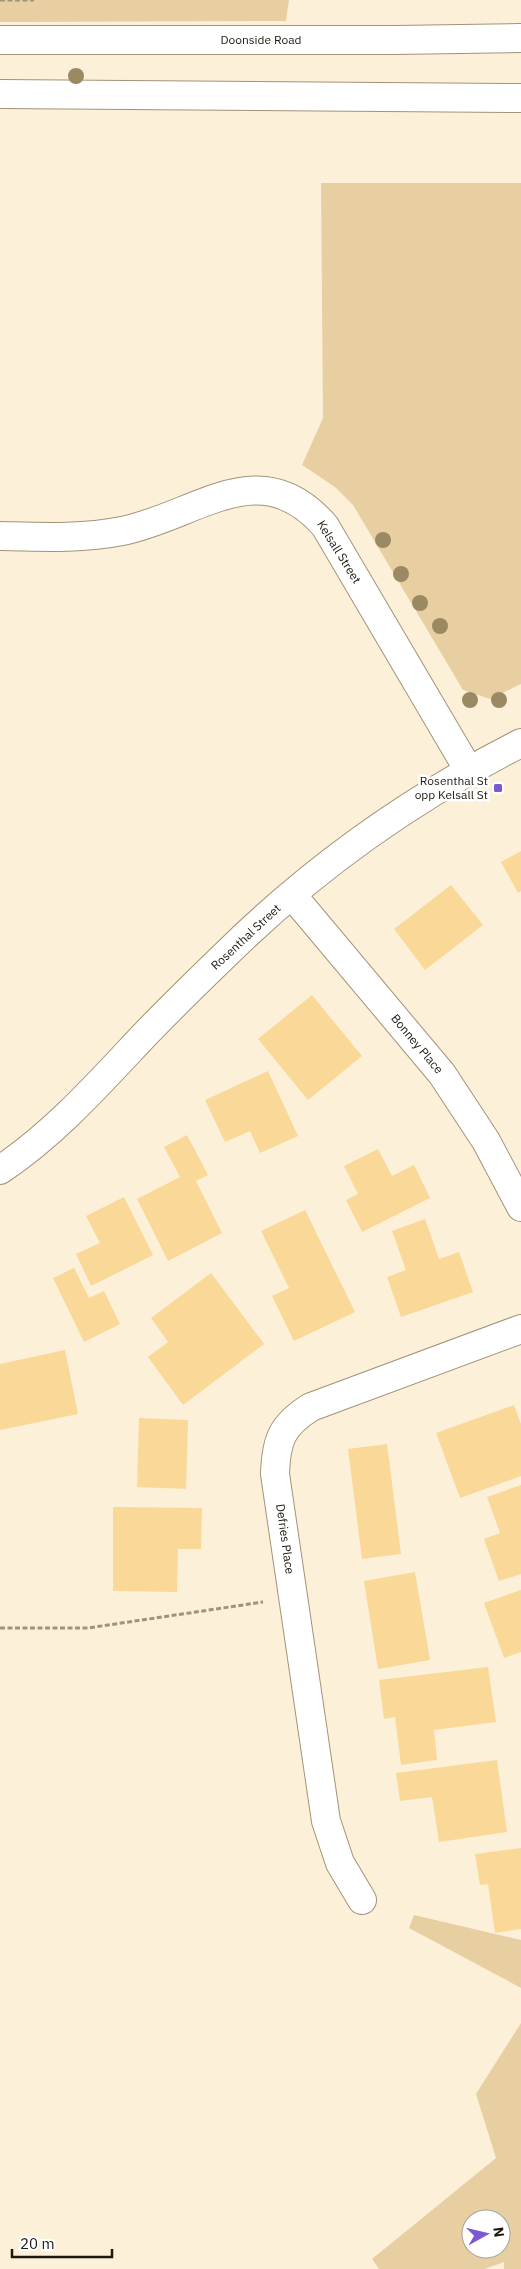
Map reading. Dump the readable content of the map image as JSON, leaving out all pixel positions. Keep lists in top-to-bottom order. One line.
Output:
{"streets":{"street":["Doonside Road","Kelsall Street","Rosenthal Street","Bonney Place","Defries Place"]},"crossings":[["Kelsall Street","Rosenthal Street"],["Rosenthal Street","Bonney Place"]],"places":{"transit":["Rosenthal St opp Kelsall St"]},"scale_bar":"20 m","north":"right"}
